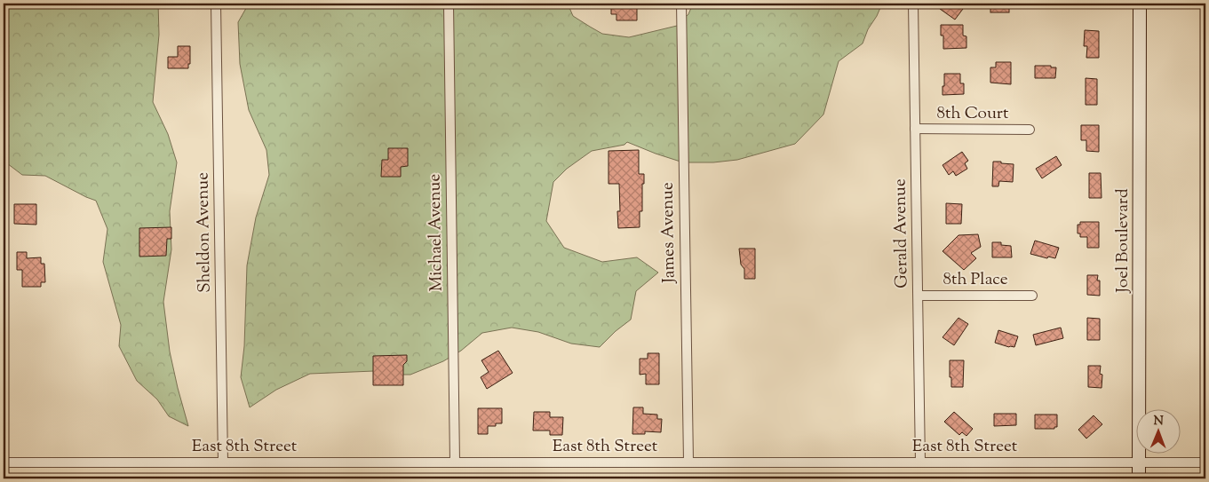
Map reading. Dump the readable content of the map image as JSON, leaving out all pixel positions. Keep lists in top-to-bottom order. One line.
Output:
{"streets":{"main road":["Joel Boulevard"],"street":["8th Court","Sheldon Avenue","Michael Avenue","James Avenue","Gerald Avenue","8th Place","East 8th Street"]},"crossings":[["8th Court","Gerald Avenue"],["Sheldon Avenue","East 8th Street"],["Michael Avenue","East 8th Street"],["James Avenue","East 8th Street"],["Gerald Avenue","8th Place"],["Gerald Avenue","East 8th Street"],["Joel Boulevard","East 8th Street"]],"north":"top"}
